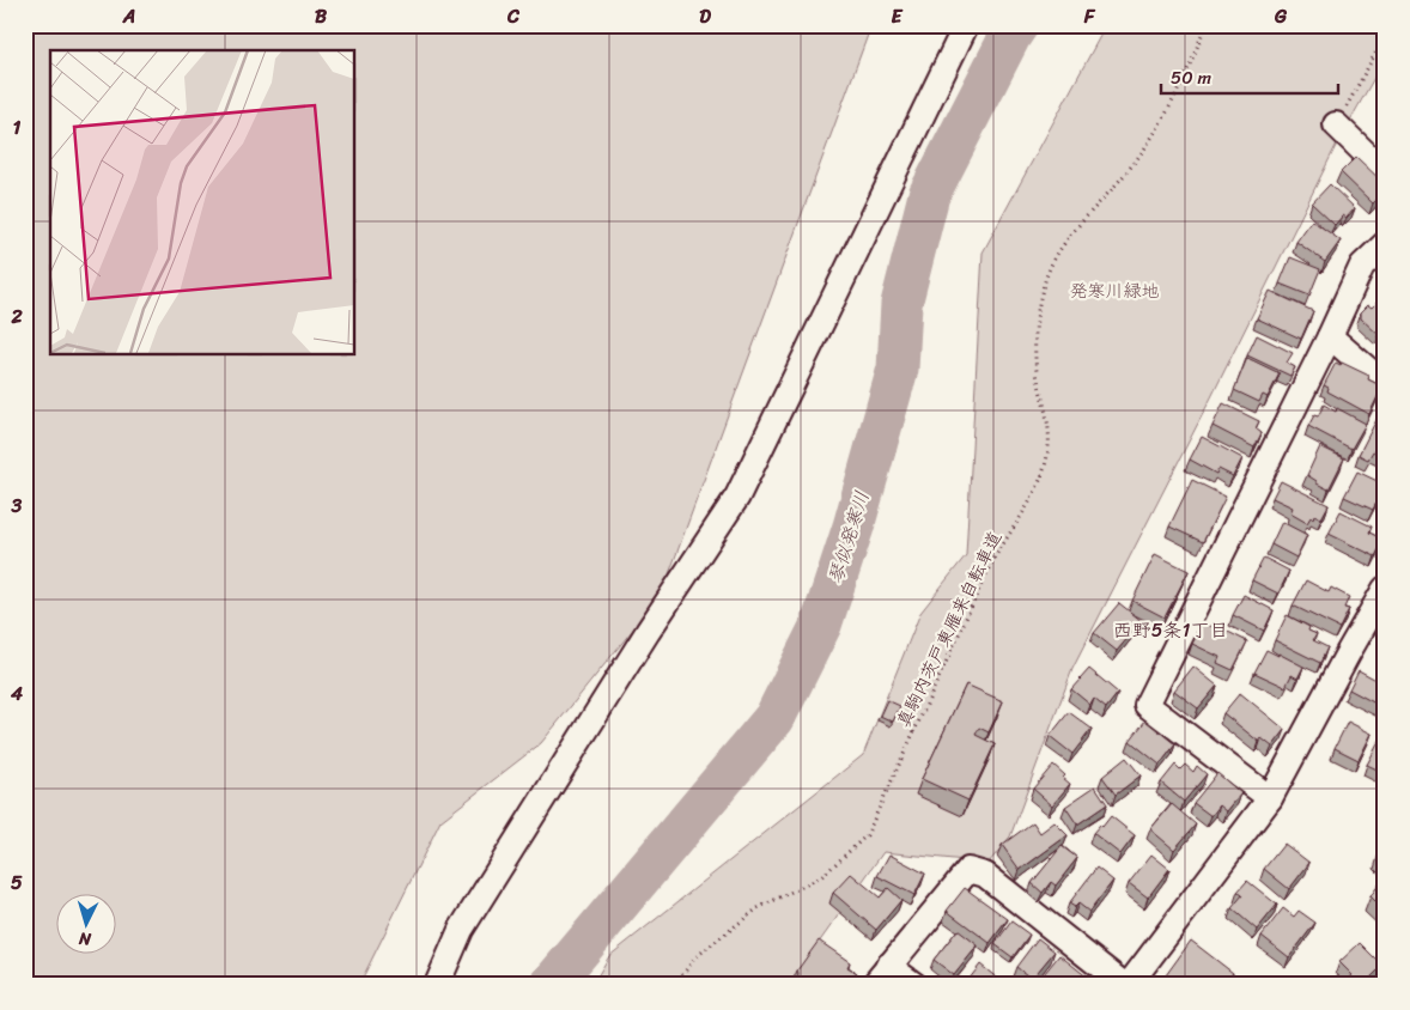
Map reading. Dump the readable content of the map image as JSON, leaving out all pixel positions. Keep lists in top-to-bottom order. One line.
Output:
{"streets":{"path":["真駒内茨戸東雁来自転車道"]},"districts":["西野5条1丁目"],"water":["琴似発寒川"],"parks":["発寒川緑地"],"scale_bar":"50 m","north":"bottom","grid":{"columns":["A","B","C","D","E","F","G"],"rows":["1","2","3","4","5"]}}
